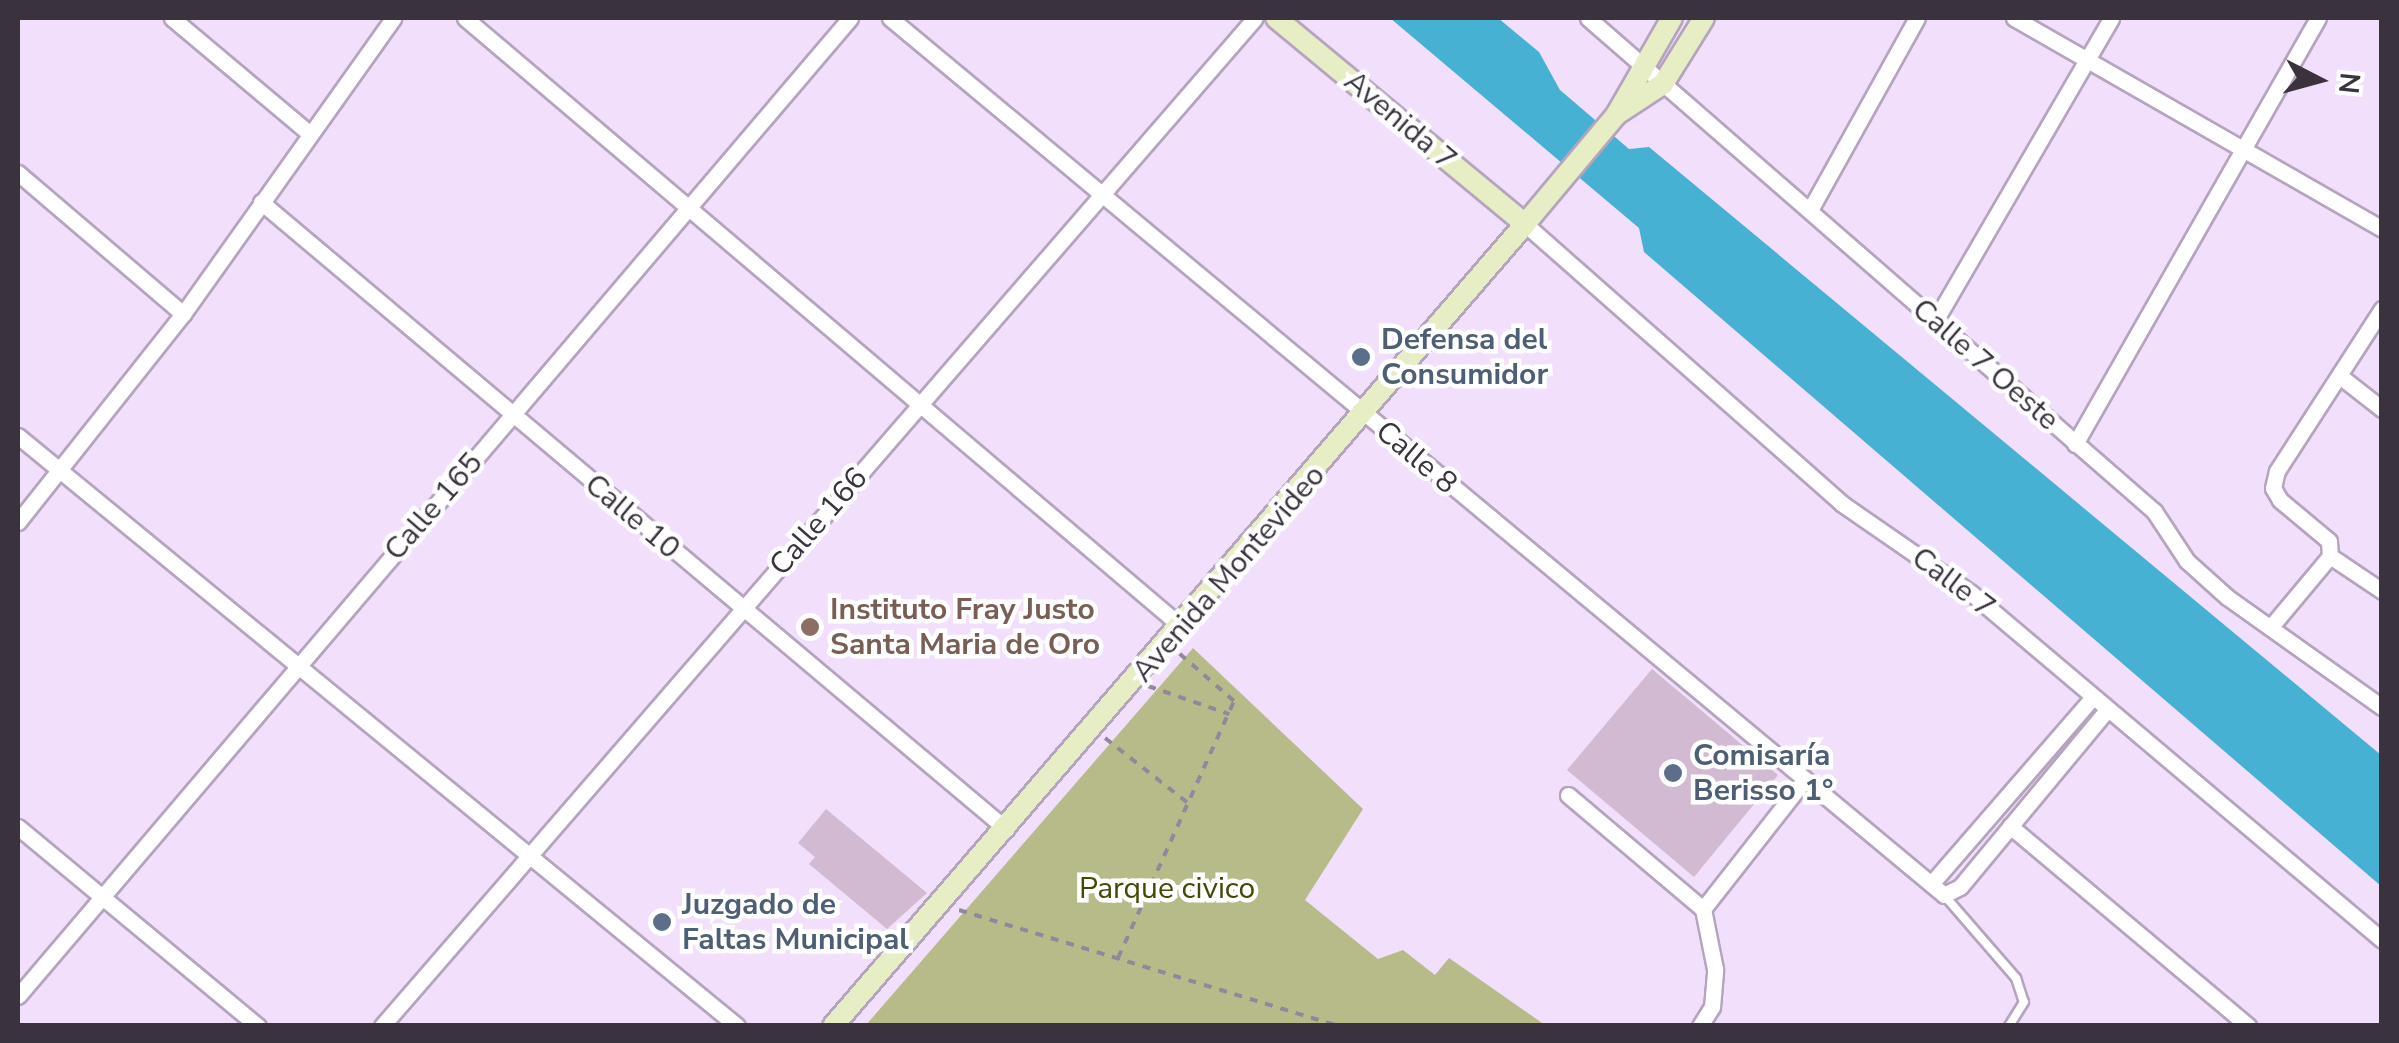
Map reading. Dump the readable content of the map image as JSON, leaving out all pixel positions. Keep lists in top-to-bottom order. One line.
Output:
{"streets":{"main road":["Avenida 7","Avenida Montevideo"],"street":["Calle 7 Oeste","Calle 8","Calle 165","Calle 10","Calle 166","Calle 7"]},"crossings":[["Avenida 7","Avenida Montevideo"],["Avenida 7","Calle 7"],["Calle 7 Oeste","Avenida Montevideo"],["Calle 8","Calle 166"],["Calle 8","Avenida Montevideo"],["Calle 165","Calle 10"],["Calle 10","Calle 166"],["Calle 10","Avenida Montevideo"],["Avenida Montevideo","Calle 7"]],"parks":["Parque civico"],"places":["Defensa del Consumidor","Instituto Fray Justo Santa Maria de Oro","Comisaría Berisso 1°","Juzgado de Faltas Municipal"],"north":"right"}
